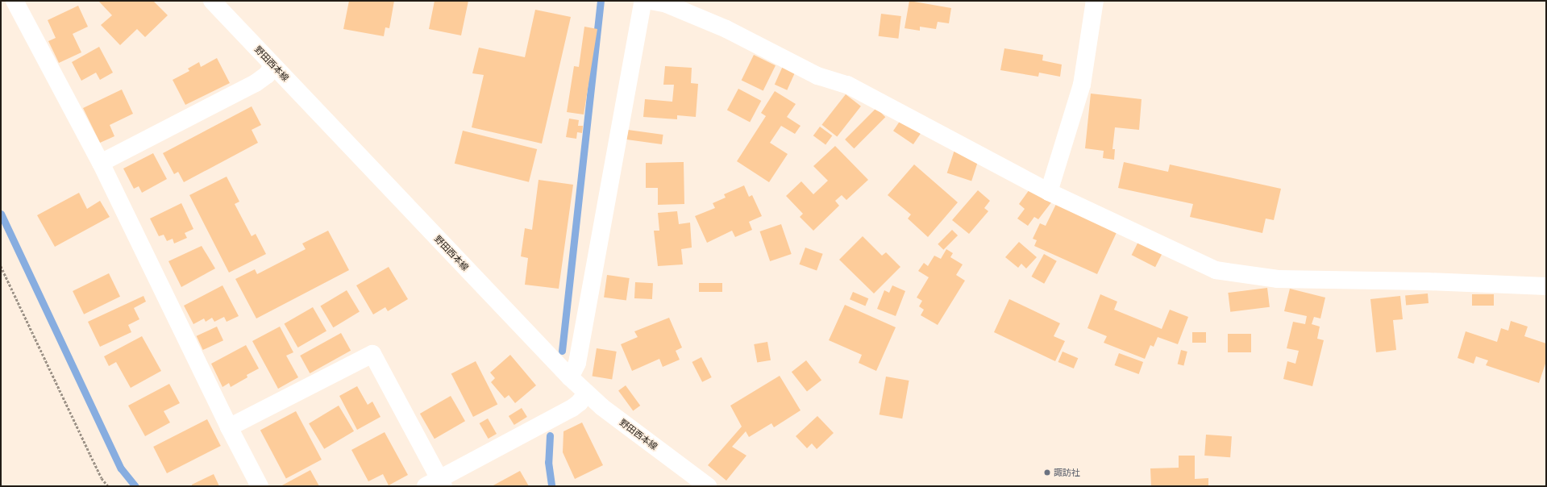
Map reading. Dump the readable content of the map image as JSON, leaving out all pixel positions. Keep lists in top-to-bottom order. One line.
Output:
{"streets":{"street":["野田西本線"]},"places":["諏訪社"]}
